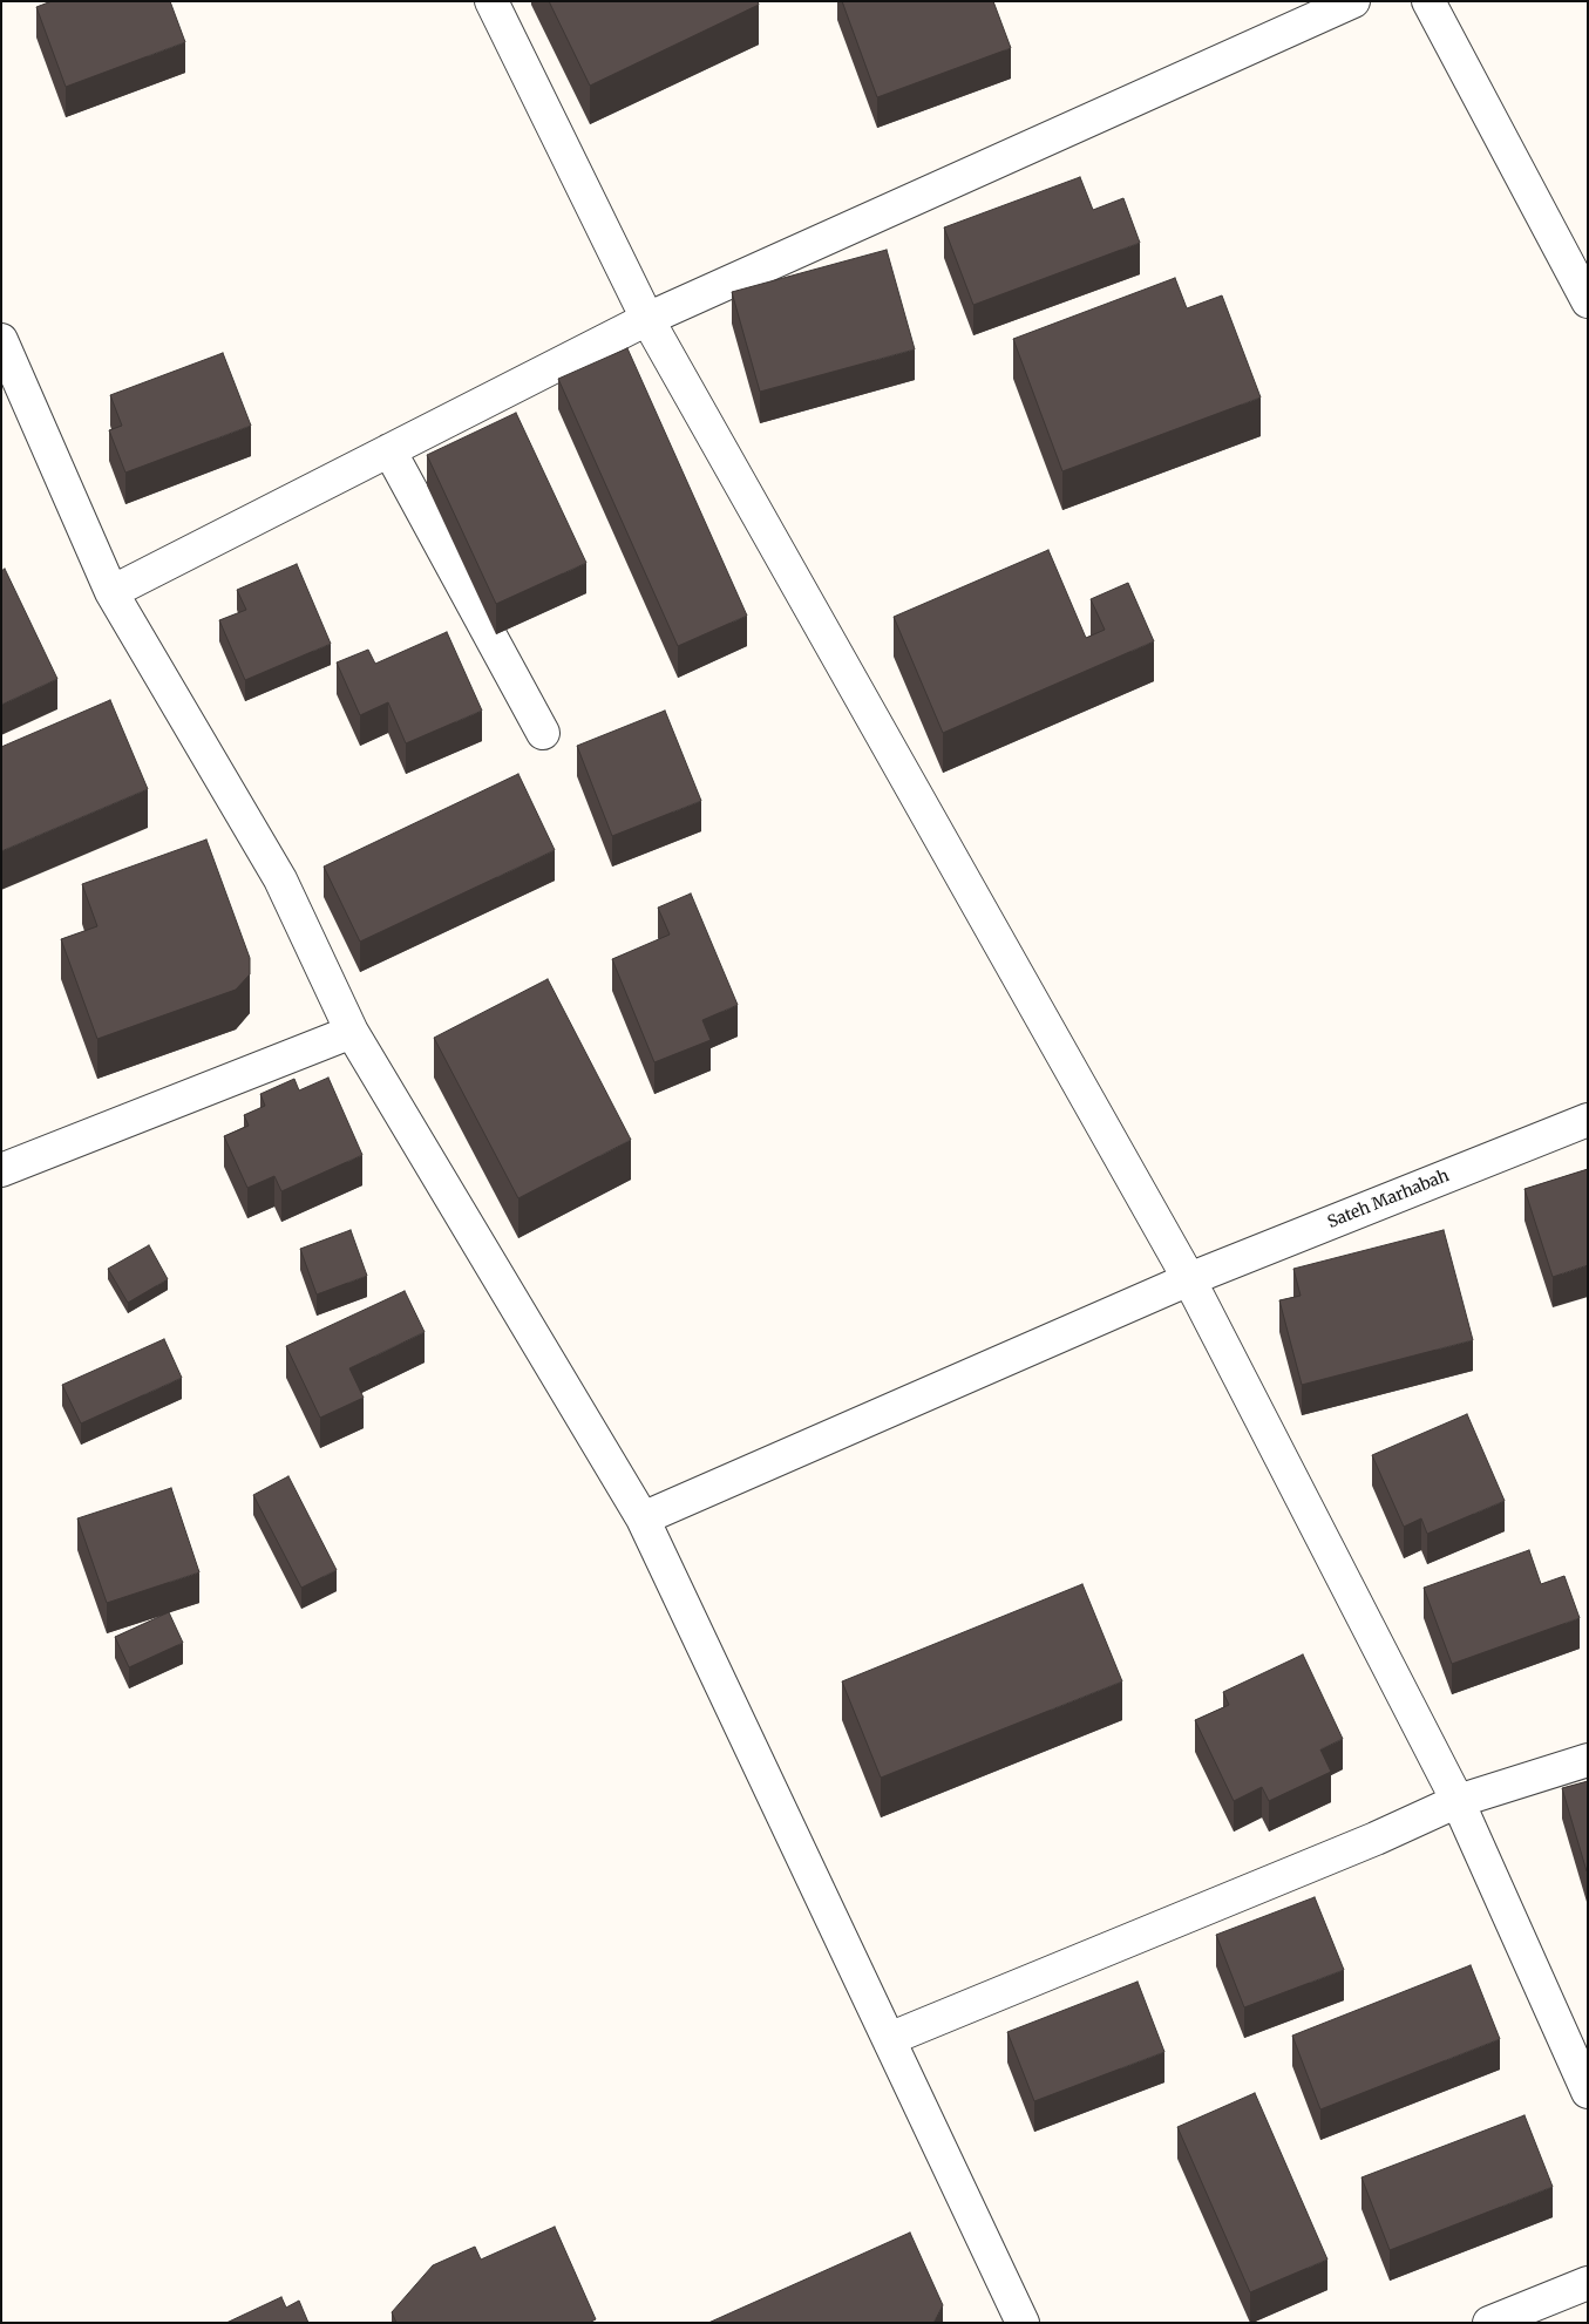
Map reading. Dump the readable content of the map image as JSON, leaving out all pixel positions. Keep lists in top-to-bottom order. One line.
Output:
{"streets":{"street":["Sateh Marhabah"]}}
